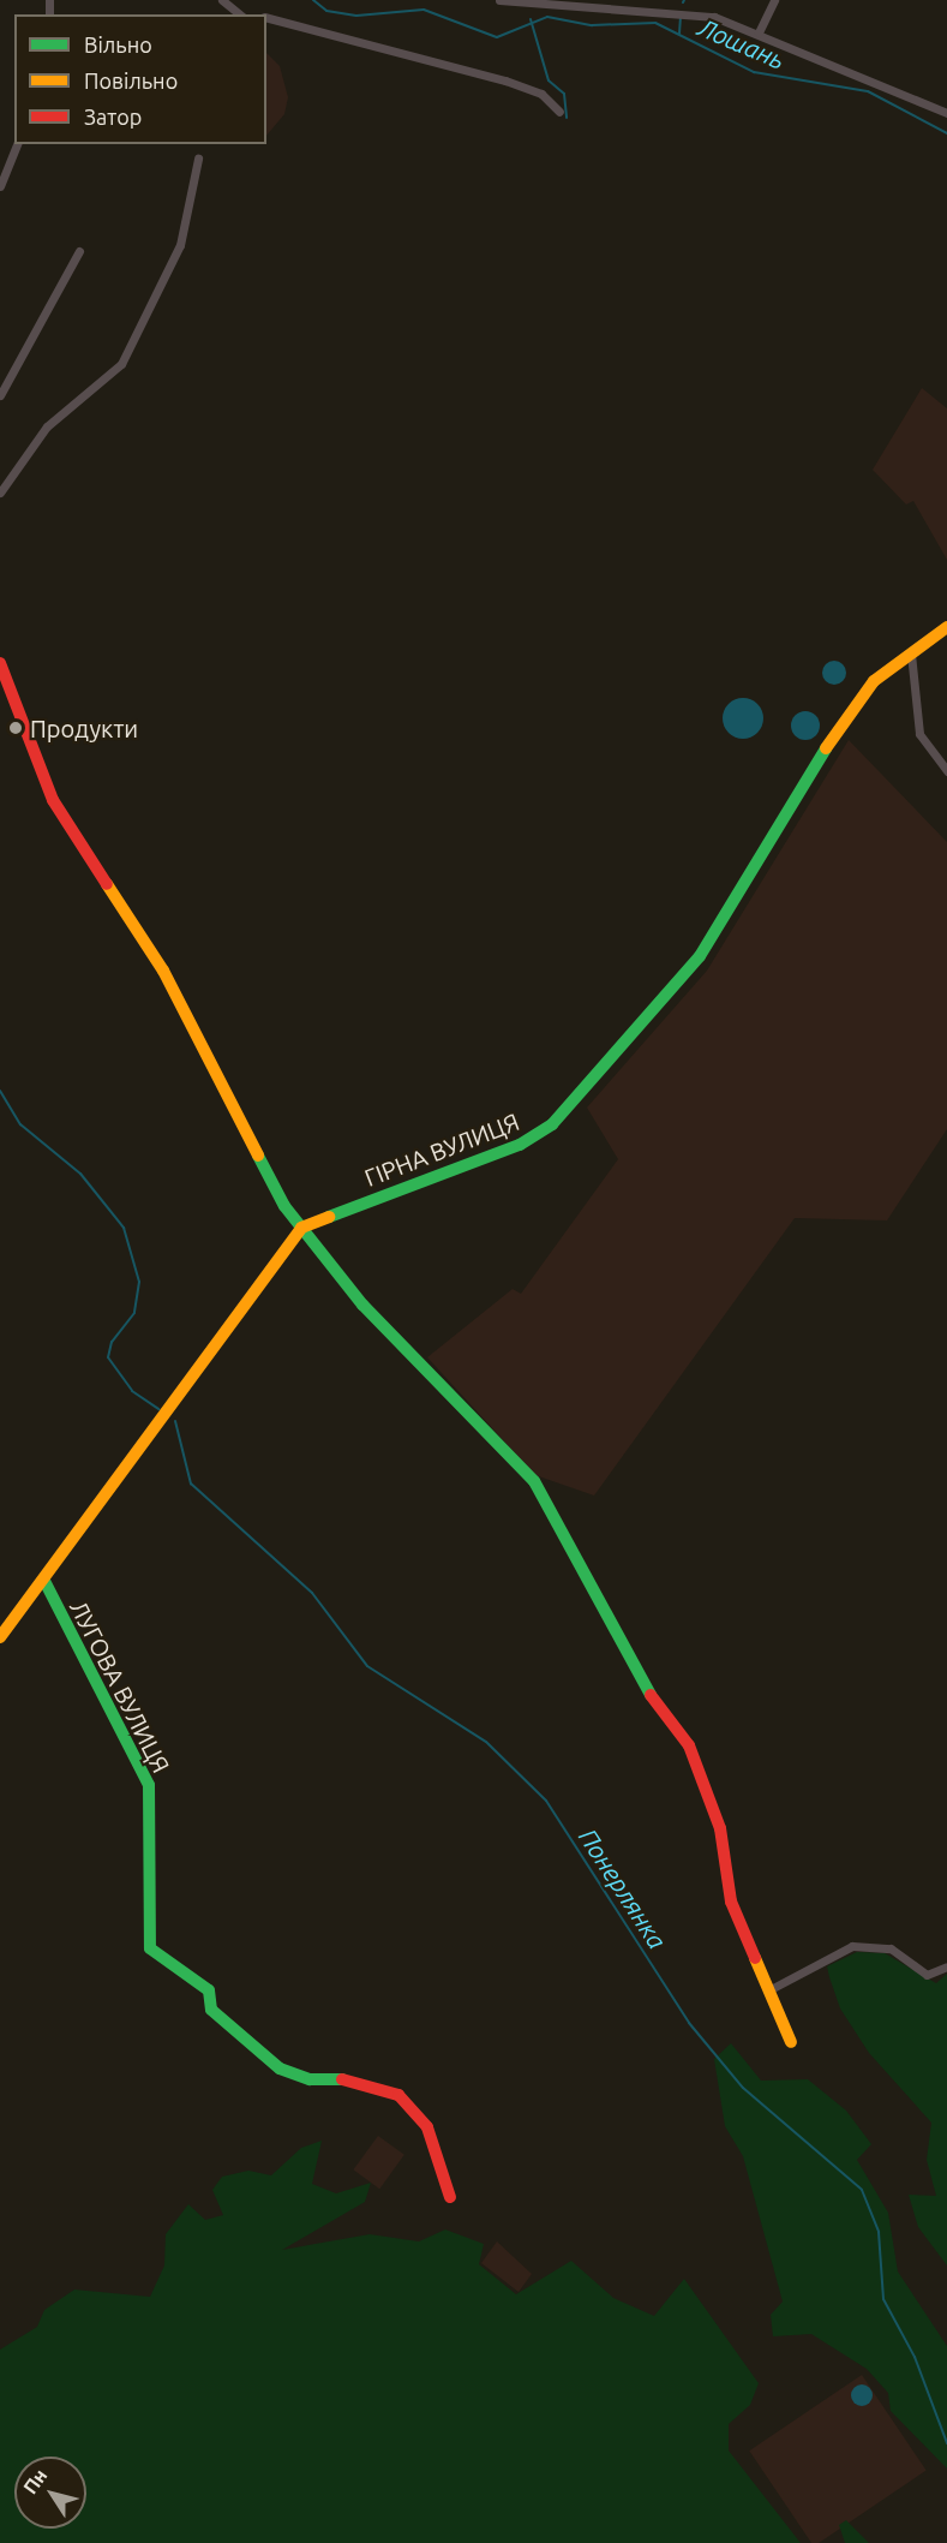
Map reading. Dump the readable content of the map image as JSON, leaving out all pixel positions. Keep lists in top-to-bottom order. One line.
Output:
{"streets":{"street":["ГІРНА ВУЛИЦЯ","ЛУГОВА ВУЛИЦЯ"]},"water":["Лошань","Понерлянка"],"places":["Продукти"],"legend":["Вільно","Повільно","Затор"],"north":"top left"}
